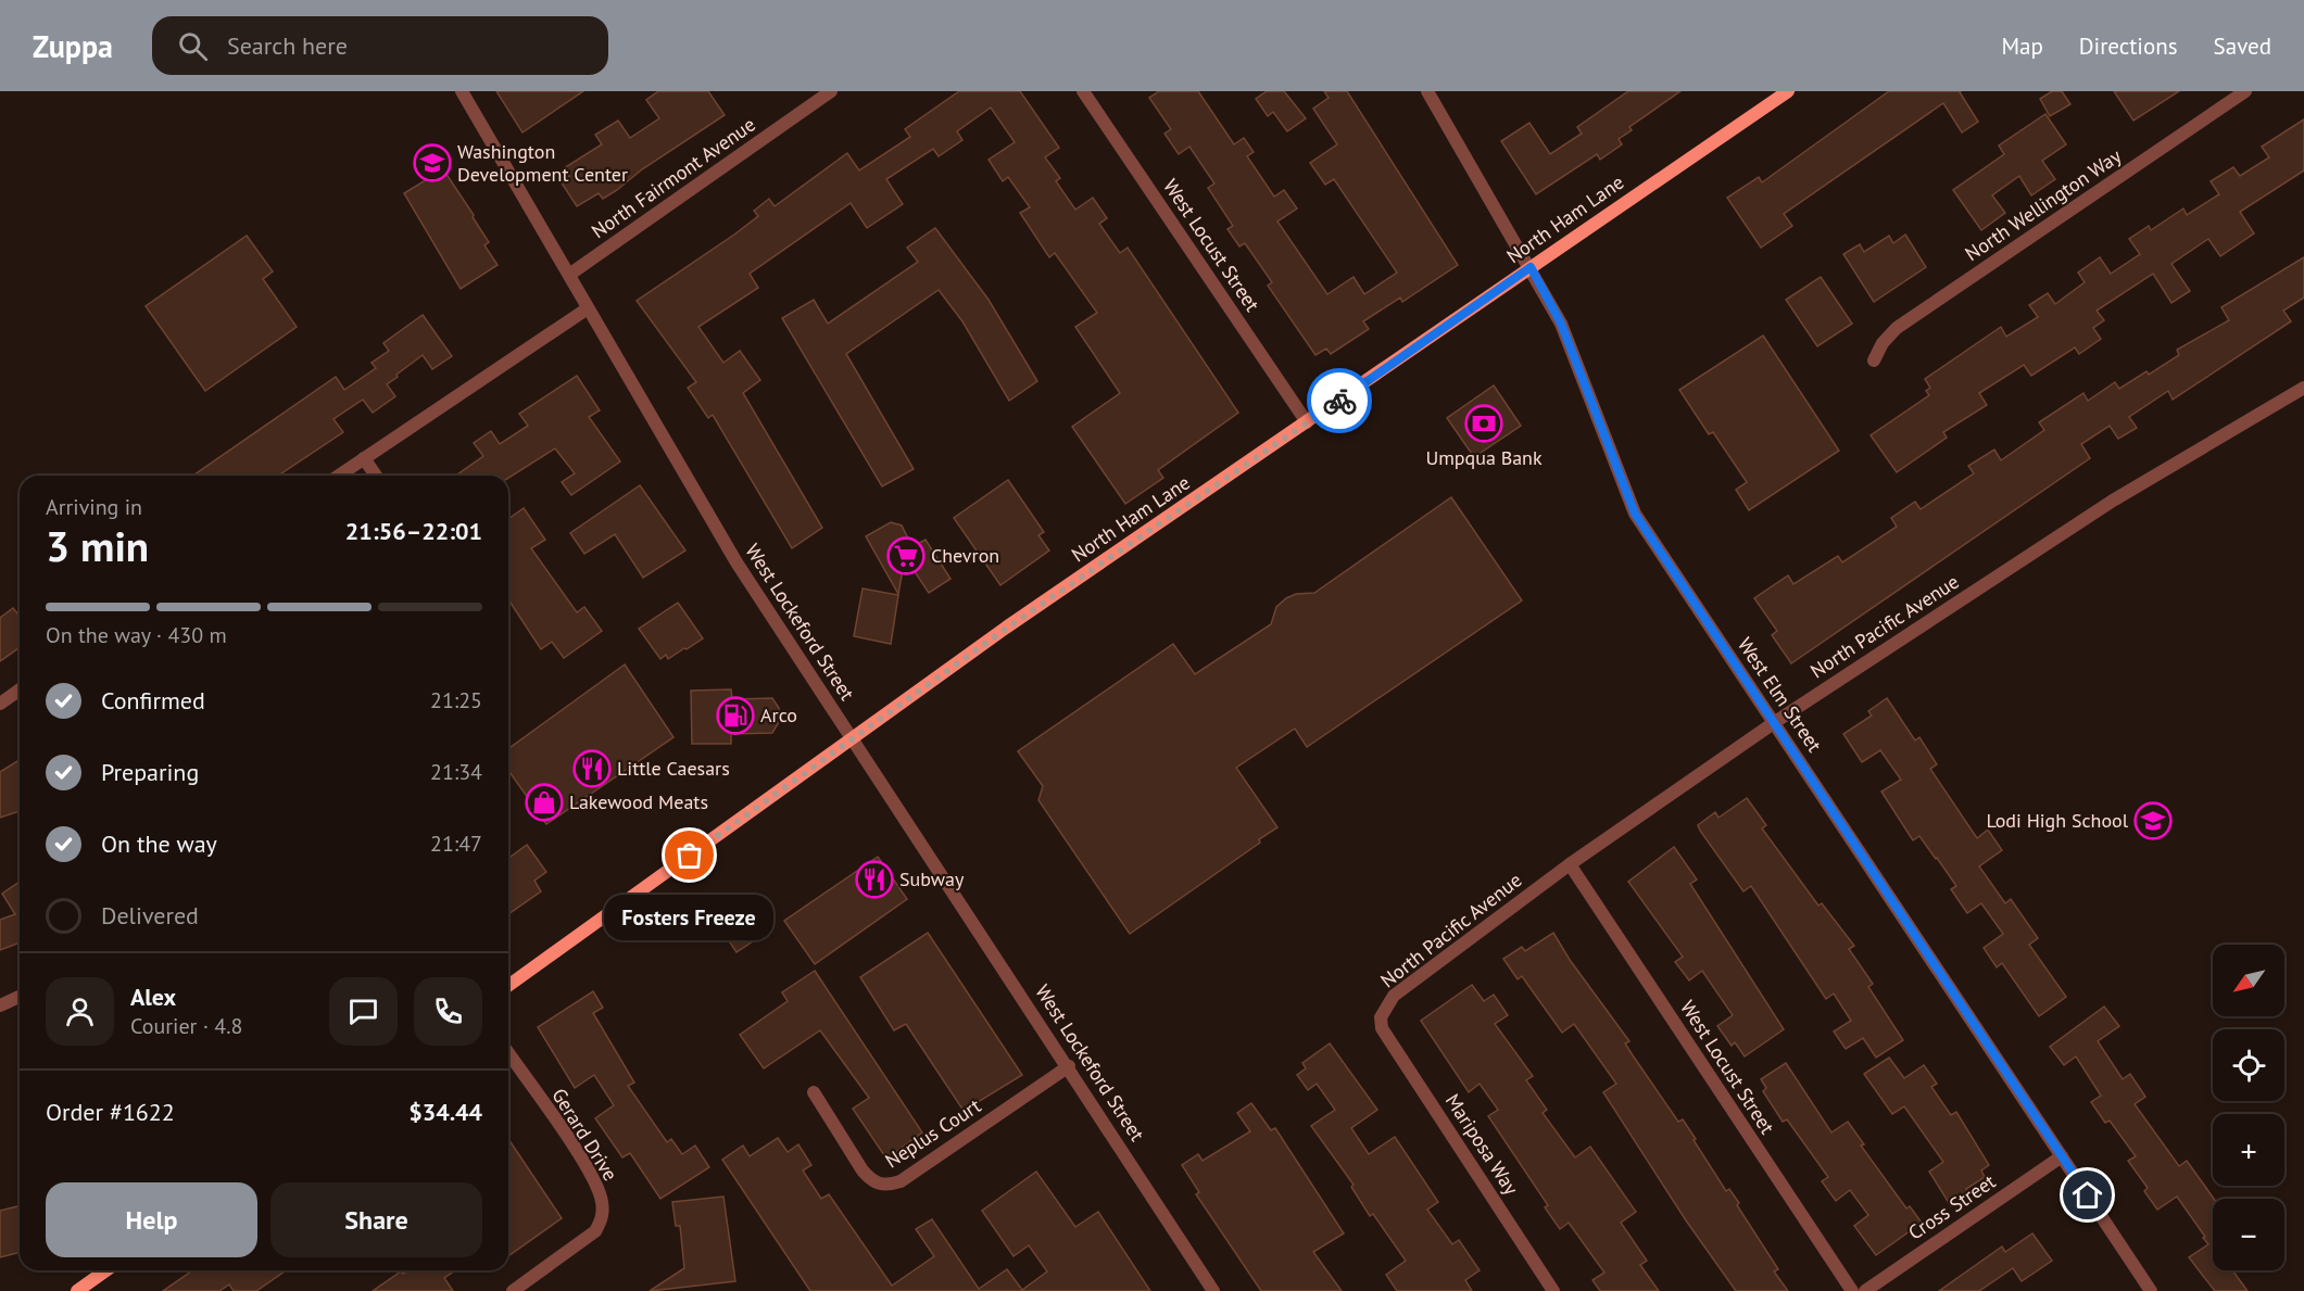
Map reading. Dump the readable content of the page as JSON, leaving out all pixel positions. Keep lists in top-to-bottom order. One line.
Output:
{"streets":{"main road":["North Ham Lane"],"street":["North Fairmont Avenue","North Wellington Way","West Locust Street","West Lockeford Street","North Pacific Avenue","West Elm Street","Neplus Court","Gerard Drive","Mariposa Way","Cross Street"]},"crossings":[["North Fairmont Avenue","West Lockeford Street"],["North Ham Lane","West Locust Street"],["North Ham Lane","West Lockeford Street"],["North Ham Lane","West Elm Street"],["West Locust Street","North Pacific Avenue"],["West Lockeford Street","Neplus Court"],["North Pacific Avenue","West Elm Street"],["North Pacific Avenue","Mariposa Way"],["West Elm Street","Cross Street"]],"places":{"school or university":["Washington Development Center","Lodi High School"],"bank":["Umpqua Bank"],"supermarket":["Chevron"],"fuel station":["Arco"],"restaurant":["Little Caesars","Subway"],"shop":["Lakewood Meats"],"other":["Fosters Freeze"]},"north":"bottom left","page":{"header":"Zuppa","search":"Search here","nav":["Map","Directions","Saved"],"heading":["3 min","Arriving in","21:56–22:01"],"panel":["Alex","Courier · 4.8","Order #1622","$34.44"],"bar":"On the way · 430 m","list":[["Confirmed","21:25"],["Preparing","21:34"],["On the way","21:47"],"Delivered"],"bubble":"Fosters Freeze","map_buttons":["+","−"],"buttons":["Help","Share"]}}
